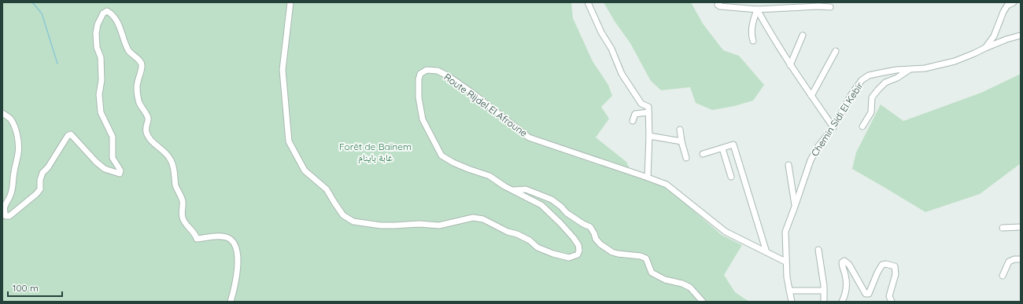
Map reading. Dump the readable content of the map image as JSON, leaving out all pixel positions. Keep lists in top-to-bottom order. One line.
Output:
{"streets":{"street":["Route Rijdel El Afroune","Chemin Sidi El Kebir"]},"parks":["Forêt de Baïnem غابة باينام"],"scale_bar":"100 m"}
